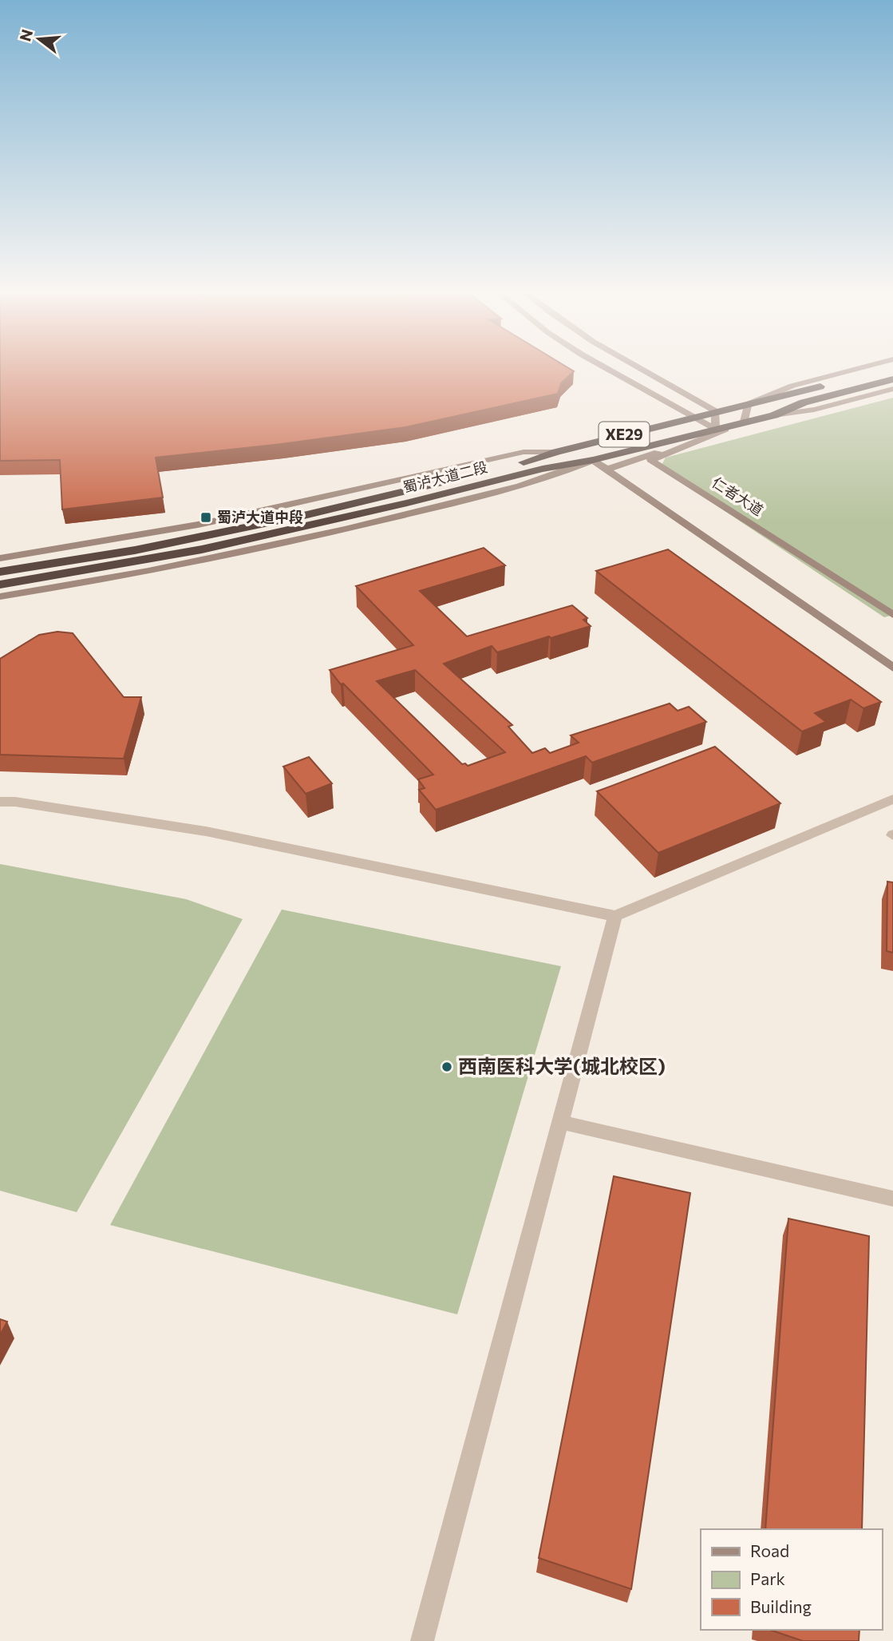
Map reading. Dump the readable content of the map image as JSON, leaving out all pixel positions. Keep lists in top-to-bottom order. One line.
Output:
{"streets":{"highway":["XE29","蜀泸大道二段"],"street":["仁者大道"]},"crossings":[["蜀泸大道二段","仁者大道"]],"places":{"transit":["蜀泸大道中段"],"other":["西南医科大学(城北校区)"]},"legend":["Road","Park","Building"],"north":"left"}
